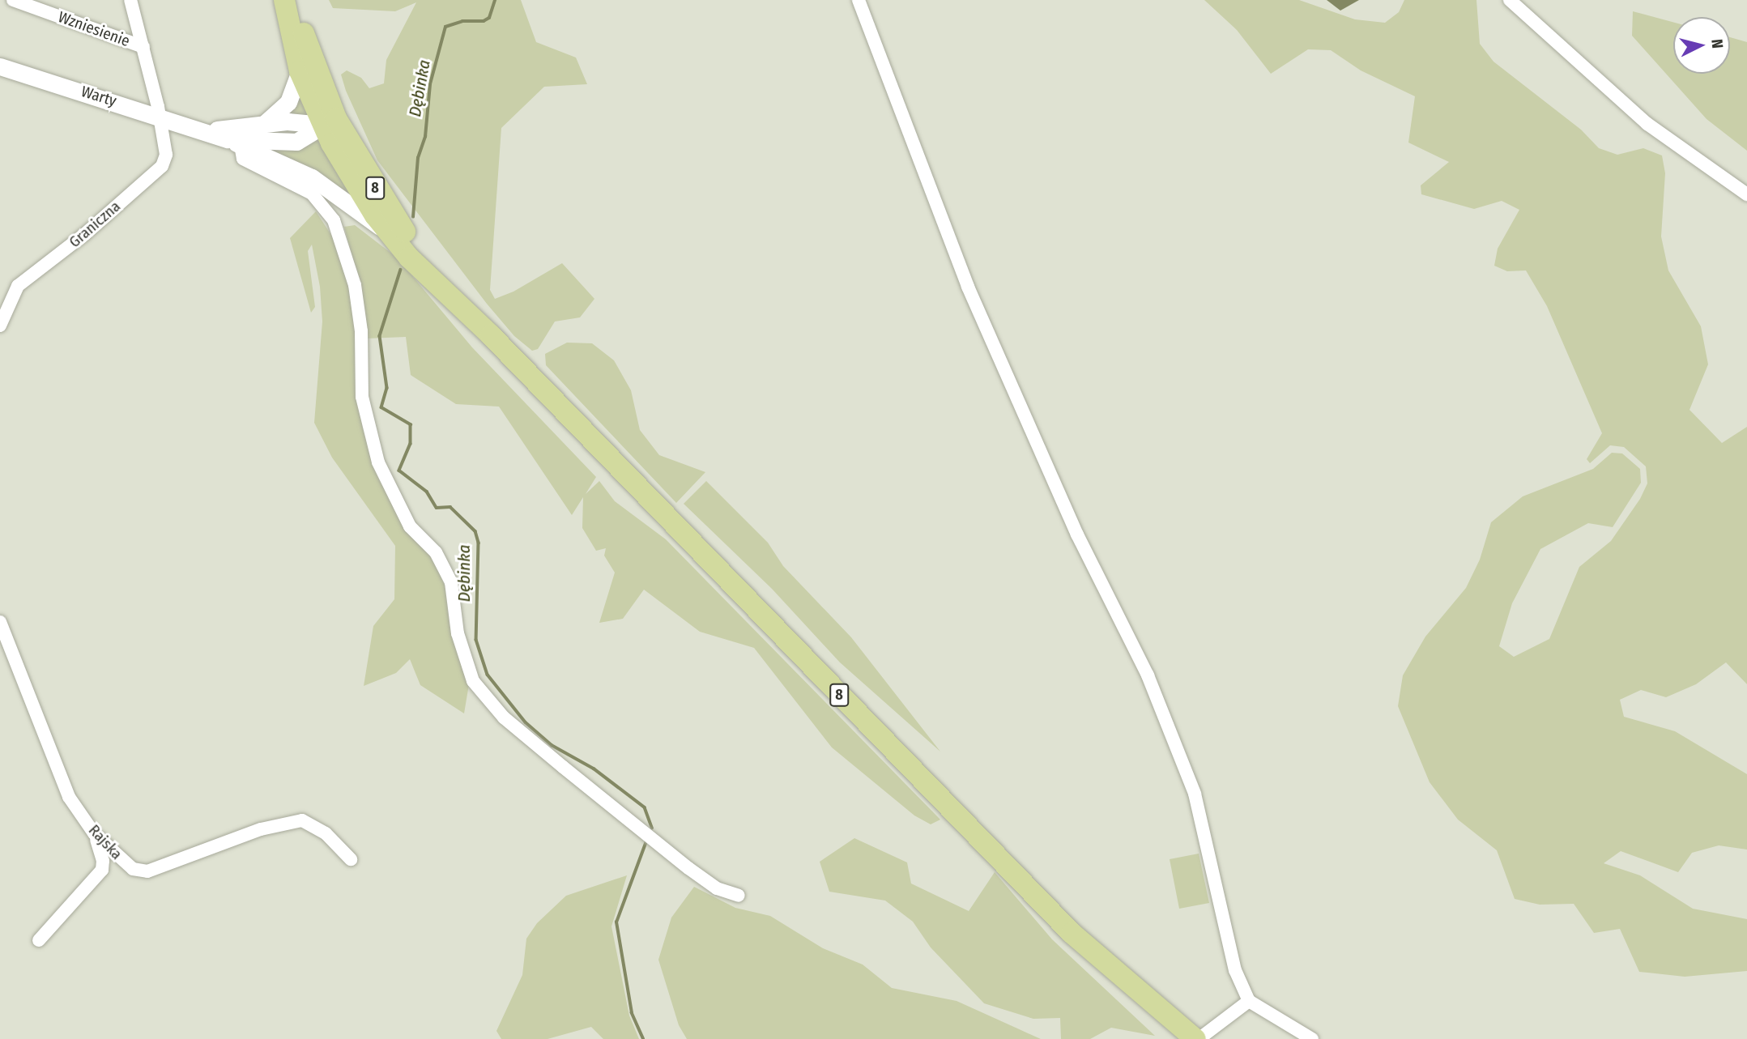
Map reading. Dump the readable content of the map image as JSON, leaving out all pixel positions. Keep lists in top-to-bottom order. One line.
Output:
{"streets":{"highway":["8"],"main road":["Warty"],"street":["Wzniesienie","Graniczna","Rajska"]},"crossings":[["Wzniesienie","Graniczna"],["Warty","8"],["Warty","Graniczna"]],"water":["Dębinka"],"north":"right"}
